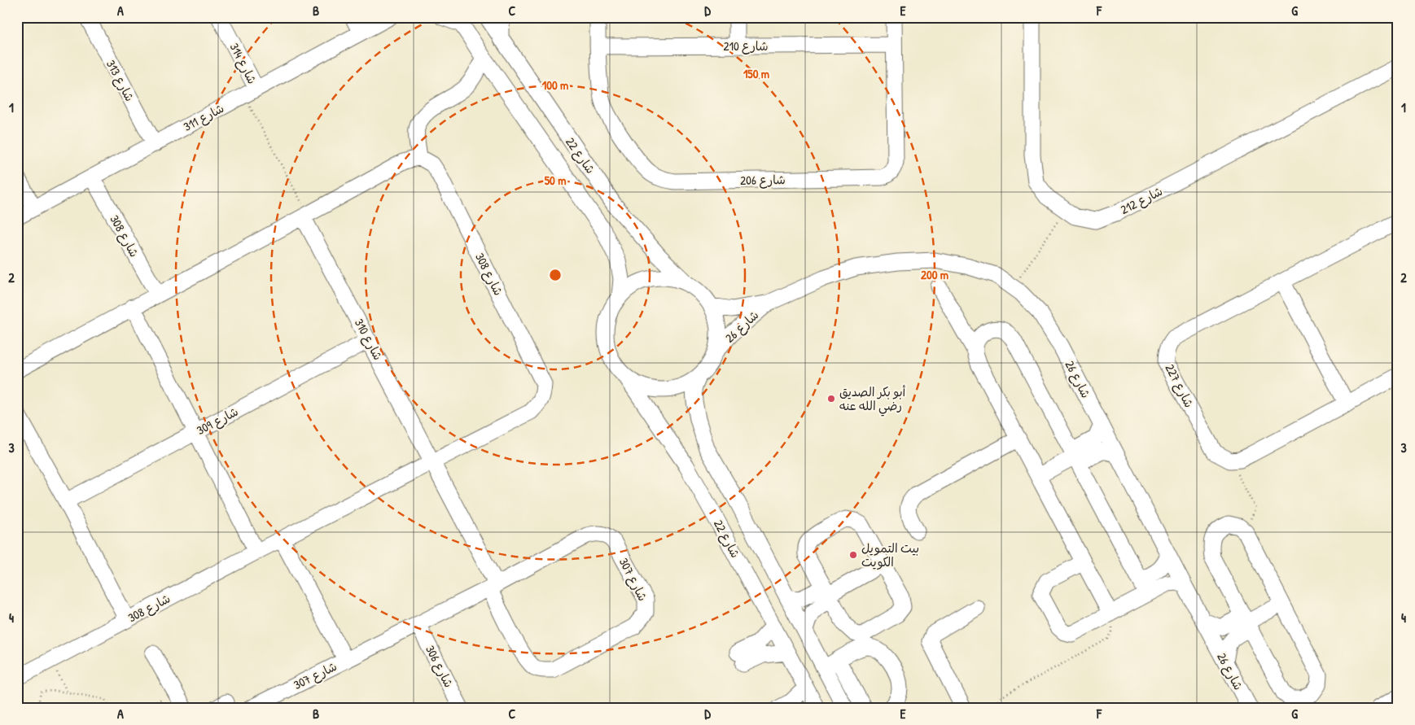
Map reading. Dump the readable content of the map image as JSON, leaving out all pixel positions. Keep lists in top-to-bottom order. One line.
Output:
{"streets":{"street":["شارع 210","شارع 314","شارع 313","شارع 311","شارع 22","شارع 206","شارع 212","شارع 308","شارع 26","شارع 310","شارع 227","شارع 309","شارع 307","شارع 306"]},"crossings":[["شارع 210","شارع 206"],["شارع 314","شارع 311"],["شارع 313","شارع 311"],["شارع 311","شارع 308"],["شارع 22","شارع 26"],["شارع 308","شارع 310"],["شارع 310","شارع 309"],["شارع 310","شارع 307"],["شارع 307","شارع 306"]],"places":["أبو بكر الصديق رضي الله عنه","بيت التمويل الكويت"],"grid":{"columns":["A","B","C","D","E","F","G"],"rows":["1","2","3","4"]},"rings":["150 m","100 m","50 m","200 m"]}
